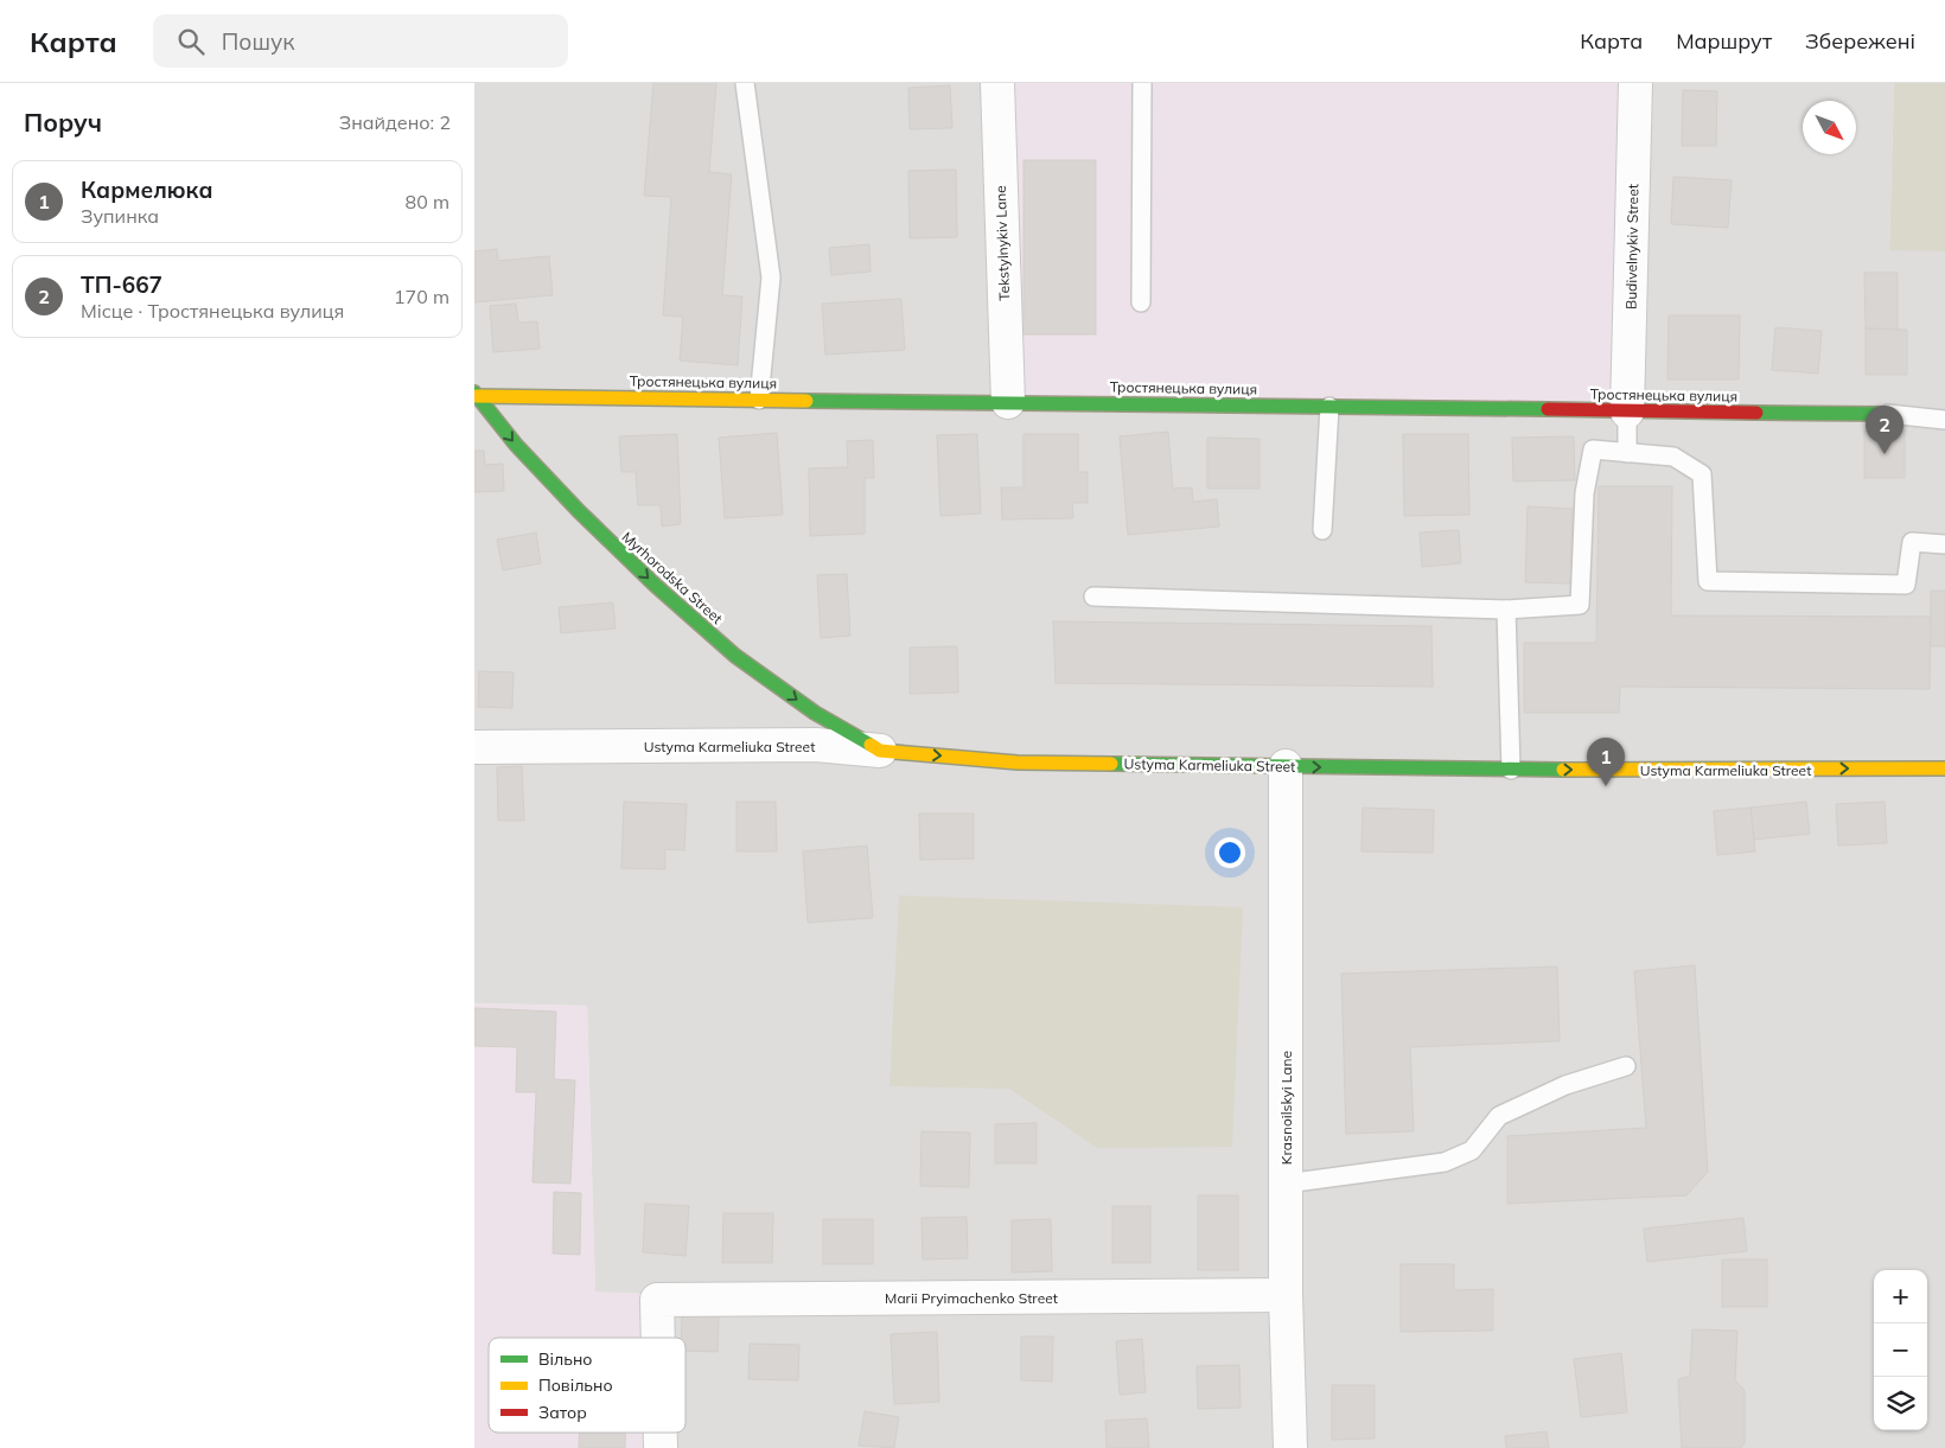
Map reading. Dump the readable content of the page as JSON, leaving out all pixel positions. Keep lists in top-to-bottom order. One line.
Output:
{"streets":{"main road":["Тростянецька вулиця","Myrhorodska Street","Ustyma Karmeliuka Street"],"street":["Tekstylnykiv Lane","Budivelnykiv Street","Krasnoilskyi Lane","Marii Pryimachenko Street"]},"crossings":[["Tekstylnykiv Lane","Тростянецька вулиця"],["Budivelnykiv Street","Тростянецька вулиця"],["Тростянецька вулиця","Myrhorodska Street"],["Myrhorodska Street","Ustyma Karmeliuka Street"],["Ustyma Karmeliuka Street","Krasnoilskyi Lane"],["Krasnoilskyi Lane","Marii Pryimachenko Street"]],"one_way":["Myrhorodska Street","Ustyma Karmeliuka Street"],"legend":["Вільно","Повільно","Затор"],"north":"bottom right","page":{"header":"Карта","search":"Пошук","nav":["Карта","Маршрут","Збережені"],"heading":["Поруч","Знайдено: 2"],"list":[{"mark":"1","name":"Кармелюка","note":"Зупинка","value":"80 m"},{"mark":"2","name":"ТП-667","note":"Місце · Тростянецька вулиця","value":"170 m"}],"pins":["2","1"],"map_buttons":["+","−"]}}
